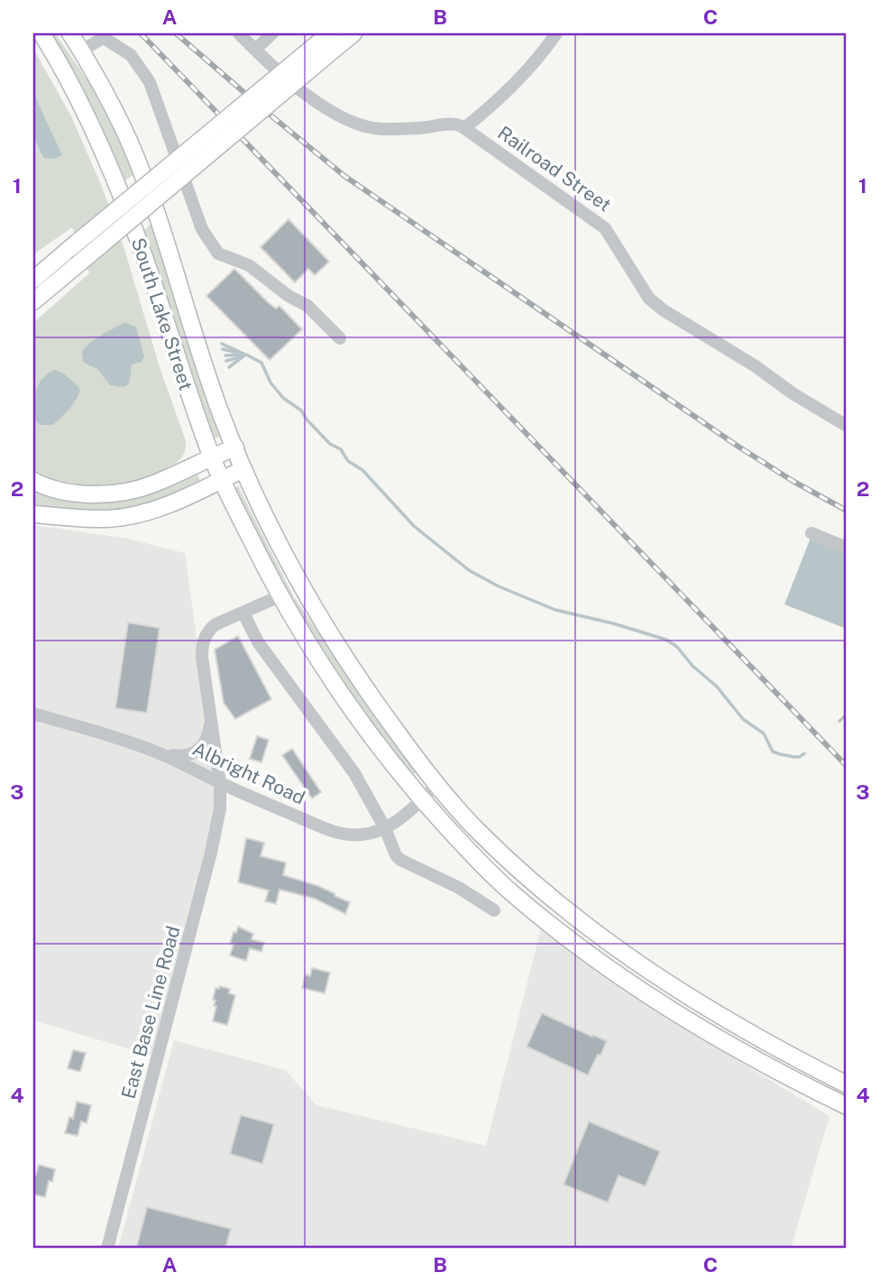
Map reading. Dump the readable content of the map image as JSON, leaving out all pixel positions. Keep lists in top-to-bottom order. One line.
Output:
{"streets":{"main road":["South Lake Street"],"street":["Railroad Street","Albright Road","East Base Line Road"]},"crossings":[["South Lake Street","Albright Road"],["Albright Road","East Base Line Road"]],"grid":{"columns":["A","B","C"],"rows":["1","2","3","4"]}}
